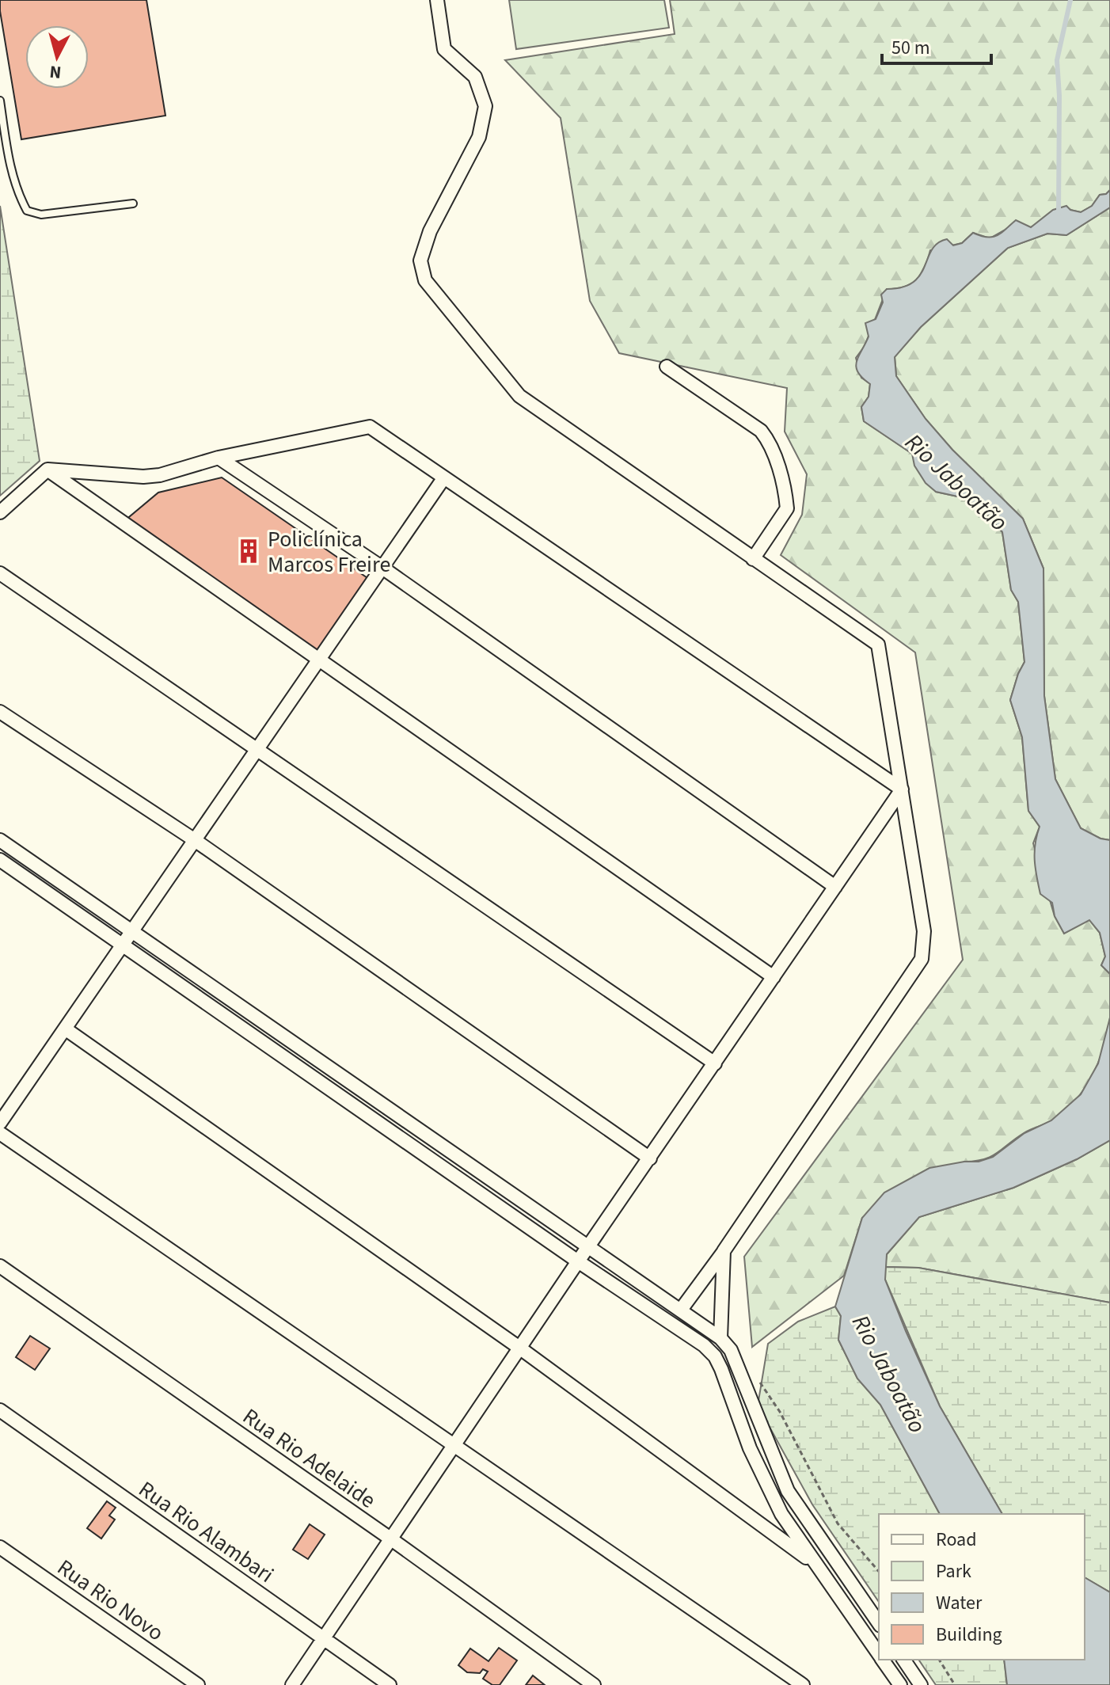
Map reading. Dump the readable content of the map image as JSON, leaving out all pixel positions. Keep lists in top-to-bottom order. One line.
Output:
{"streets":{"street":["Rua Rio Adelaide","Rua Rio Alambari","Rua Rio Novo"]},"water":["Rio Jaboatão"],"places":{"building":["Policlínica Marcos Freire"]},"legend":["Road","Park","Water","Building"],"scale_bar":"50 m","north":"bottom"}
